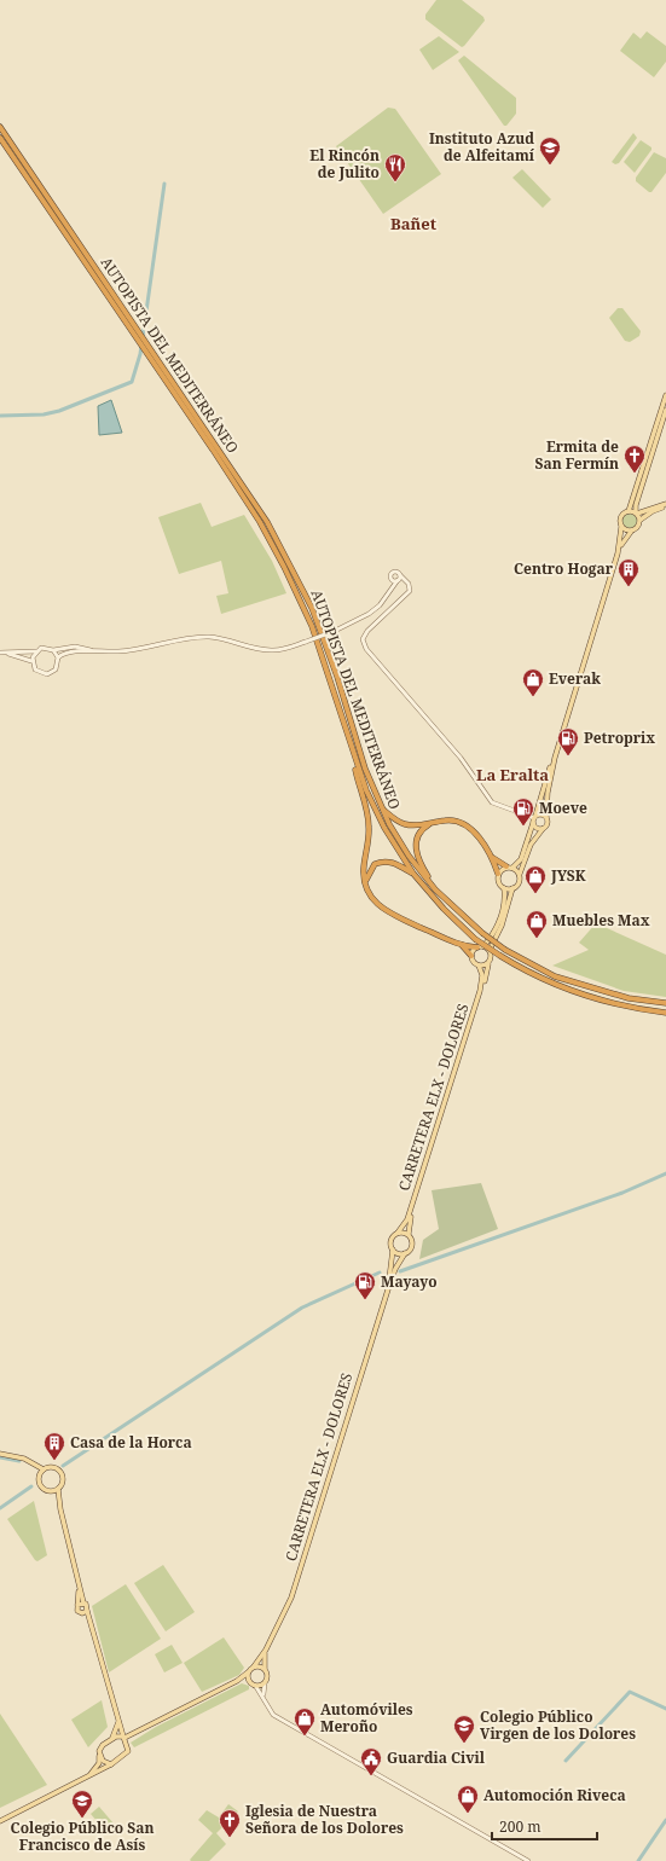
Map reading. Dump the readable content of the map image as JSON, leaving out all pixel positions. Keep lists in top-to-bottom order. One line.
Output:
{"streets":{"highway":["AUTOPISTA DEL MEDITERRÁNEO"],"main road":["CARRETERA ELX - DOLORES"]},"districts":["Bañet","La Eralta"],"places":{"school or university":["Instituto Azud de Alfeitamí","Colegio Público Virgen de los Dolores","Colegio Público San Francisco de Asís"],"restaurant":["El Rincón de Julito"],"church":["Ermita de San Fermín","Iglesia de Nuestra Señora de los Dolores"],"building":["Centro Hogar","Casa de la Horca"],"shop":["Everak","JYSK","Muebles Max","Automóviles Meroño","Automoción Riveca"],"fuel station":["Petroprix","Moeve","Mayayo"],"public building":["Guardia Civil"]},"scale_bar":"200 m"}
